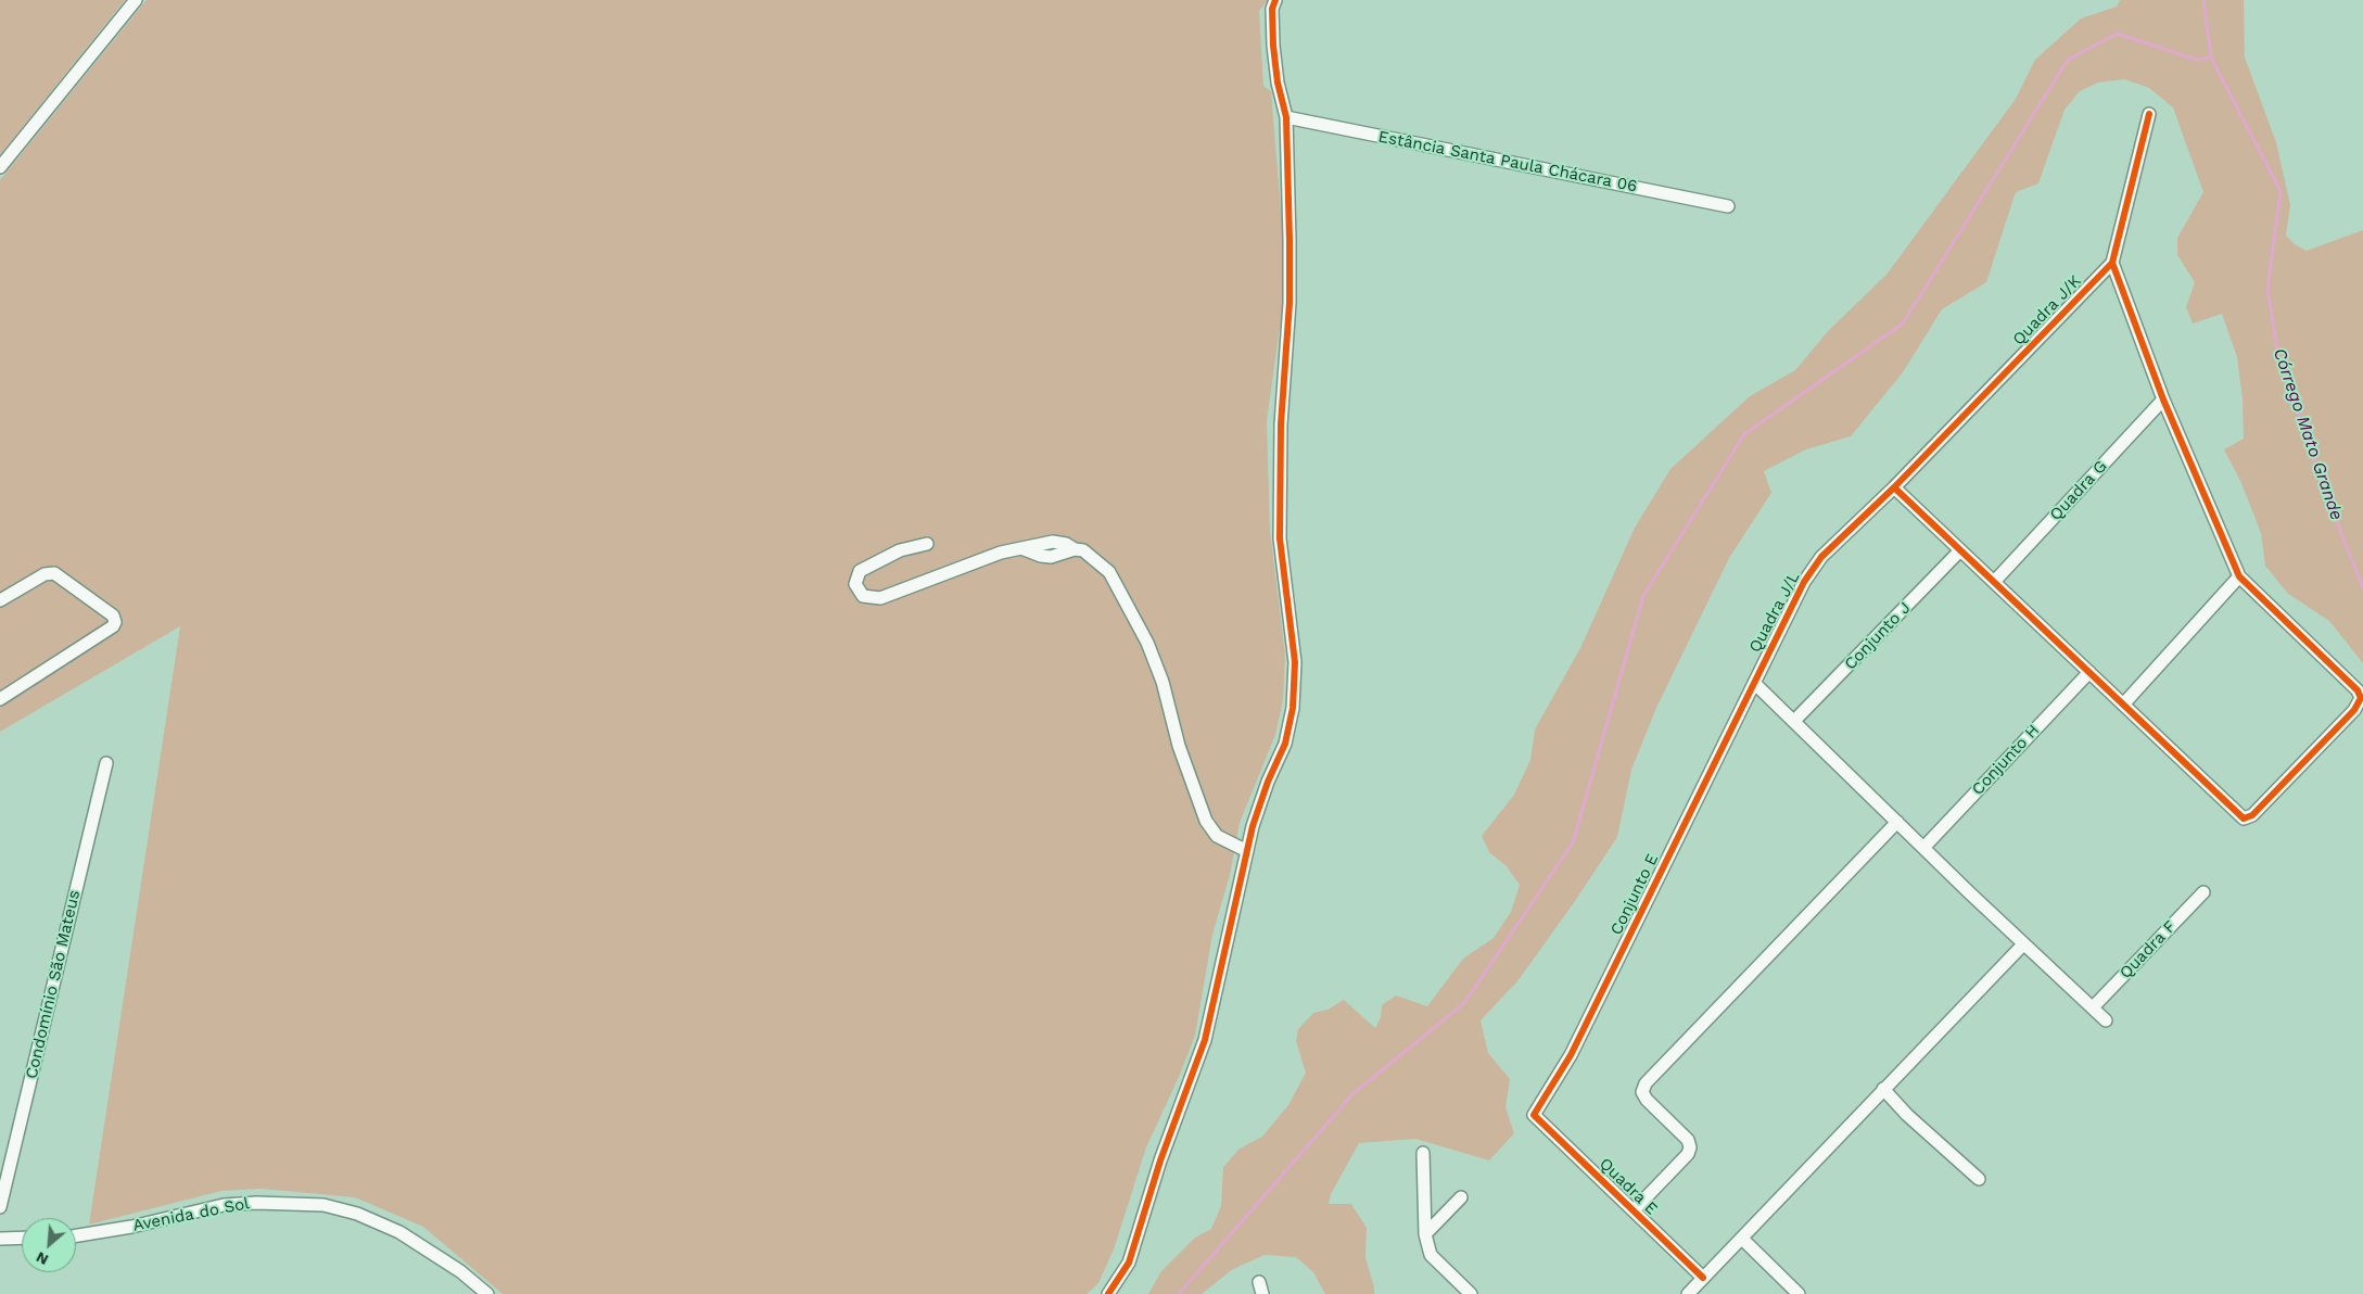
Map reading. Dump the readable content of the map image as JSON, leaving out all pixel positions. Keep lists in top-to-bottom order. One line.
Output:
{"streets":{"street":["Estância Santa Paula Chácara 06","Quadra J/K","Quadra G","Quadra J/L","Conjunto J","Conjunto H","Conjunto E","Quadra F","Condomínio São Mateus","Quadra E","Avenida do Sol"]},"crossings":[["Quadra J/K","Quadra J/L"],["Quadra J/L","Conjunto E"],["Conjunto E","Quadra E"]],"water":["Córrego Mato Grande"],"north":"bottom left"}
